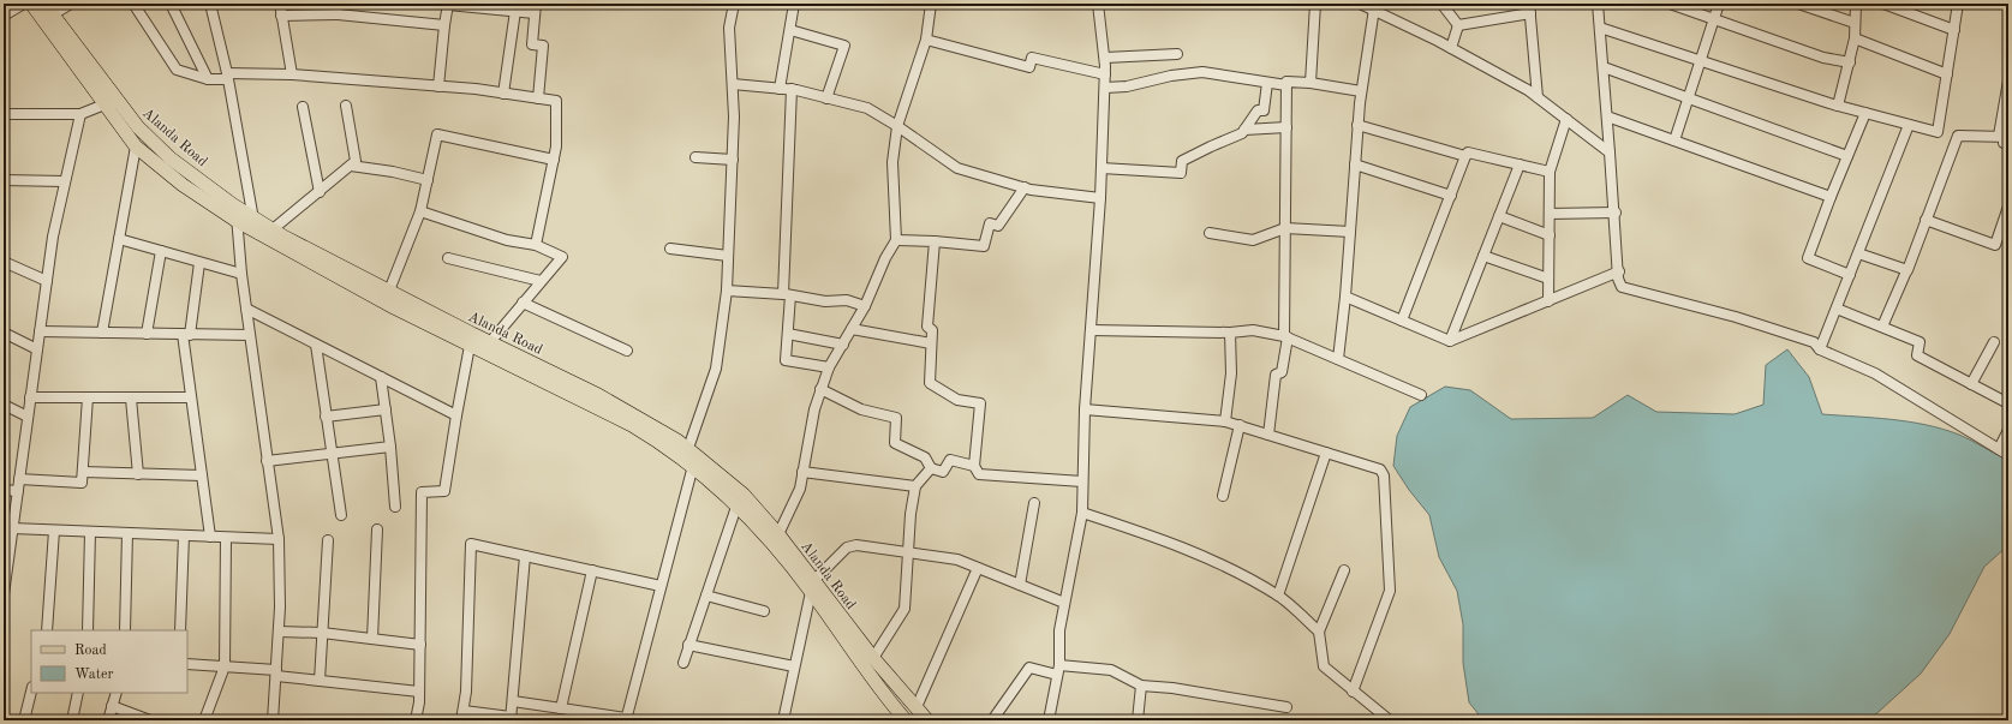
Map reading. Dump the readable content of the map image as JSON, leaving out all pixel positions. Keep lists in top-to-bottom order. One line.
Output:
{"streets":{"main road":["Alanda Road"]},"legend":["Road","Water"]}
